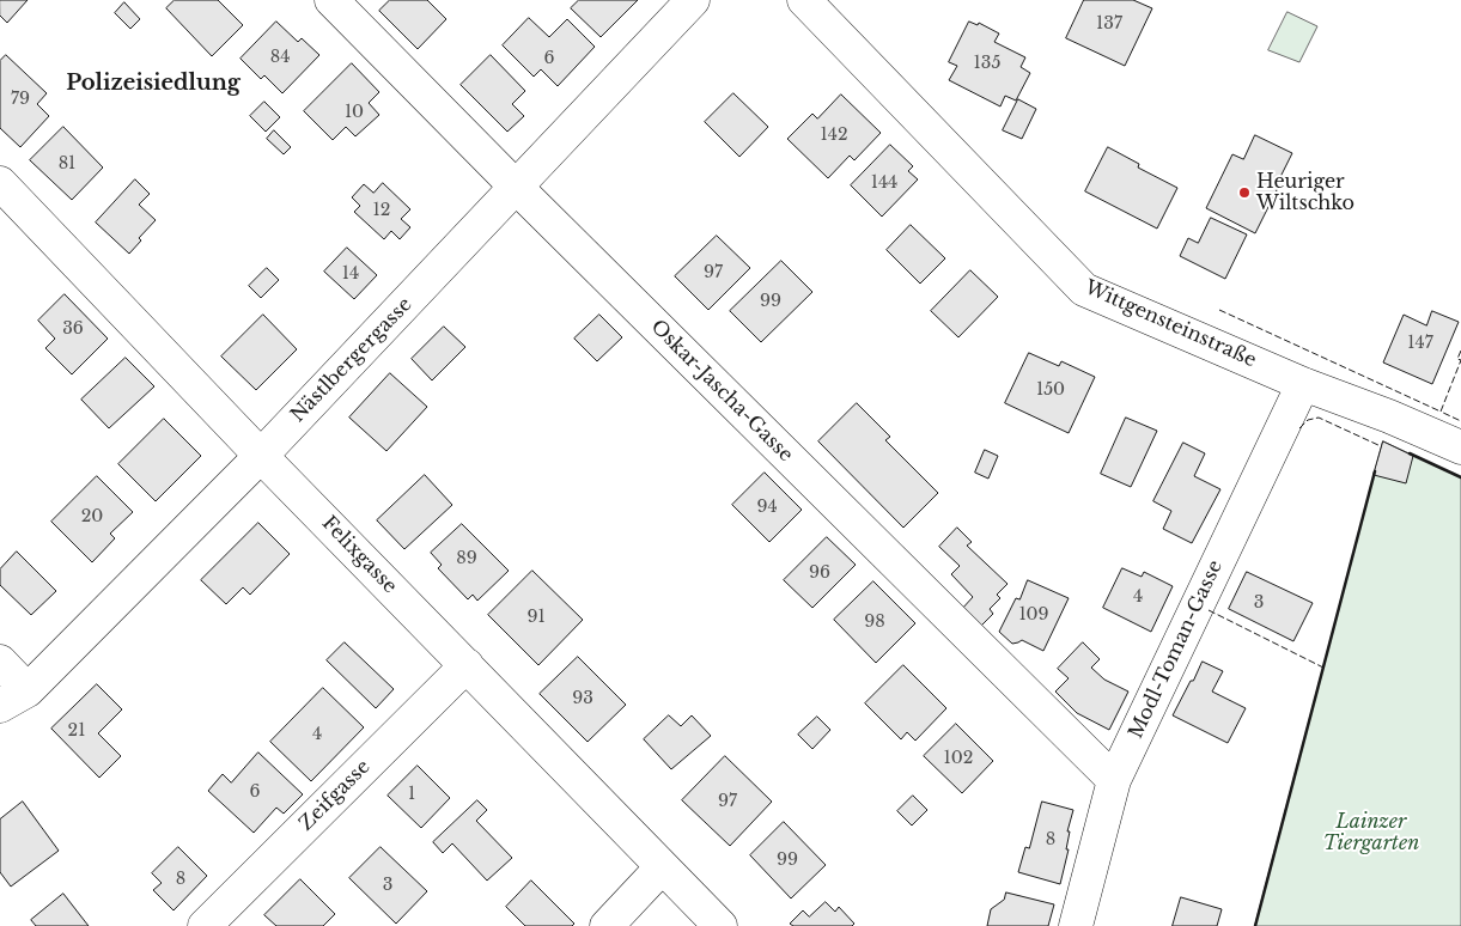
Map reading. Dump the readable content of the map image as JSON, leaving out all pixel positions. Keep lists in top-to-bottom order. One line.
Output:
{"streets":{"street":["Wittgensteinstraße","Nästlbergergasse","Oskar-Jascha-Gasse","Felixgasse","Modl-Toman-Gasse","Zeifgasse"]},"crossings":[["Wittgensteinstraße","Modl-Toman-Gasse"],["Nästlbergergasse","Oskar-Jascha-Gasse"],["Nästlbergergasse","Felixgasse"],["Oskar-Jascha-Gasse","Modl-Toman-Gasse"],["Felixgasse","Zeifgasse"]],"districts":["Polizeisiedlung"],"parks":["Lainzer Tiergarten"],"places":["Heuriger Wiltschko"],"house_numbers":["137","84","6","135","79","10","142","81","144","12","97","14","99","36","147","150","94","20","89","96","4","3","109","91","98","93","21","4","102","6","1","97","8","99","8","3"]}
